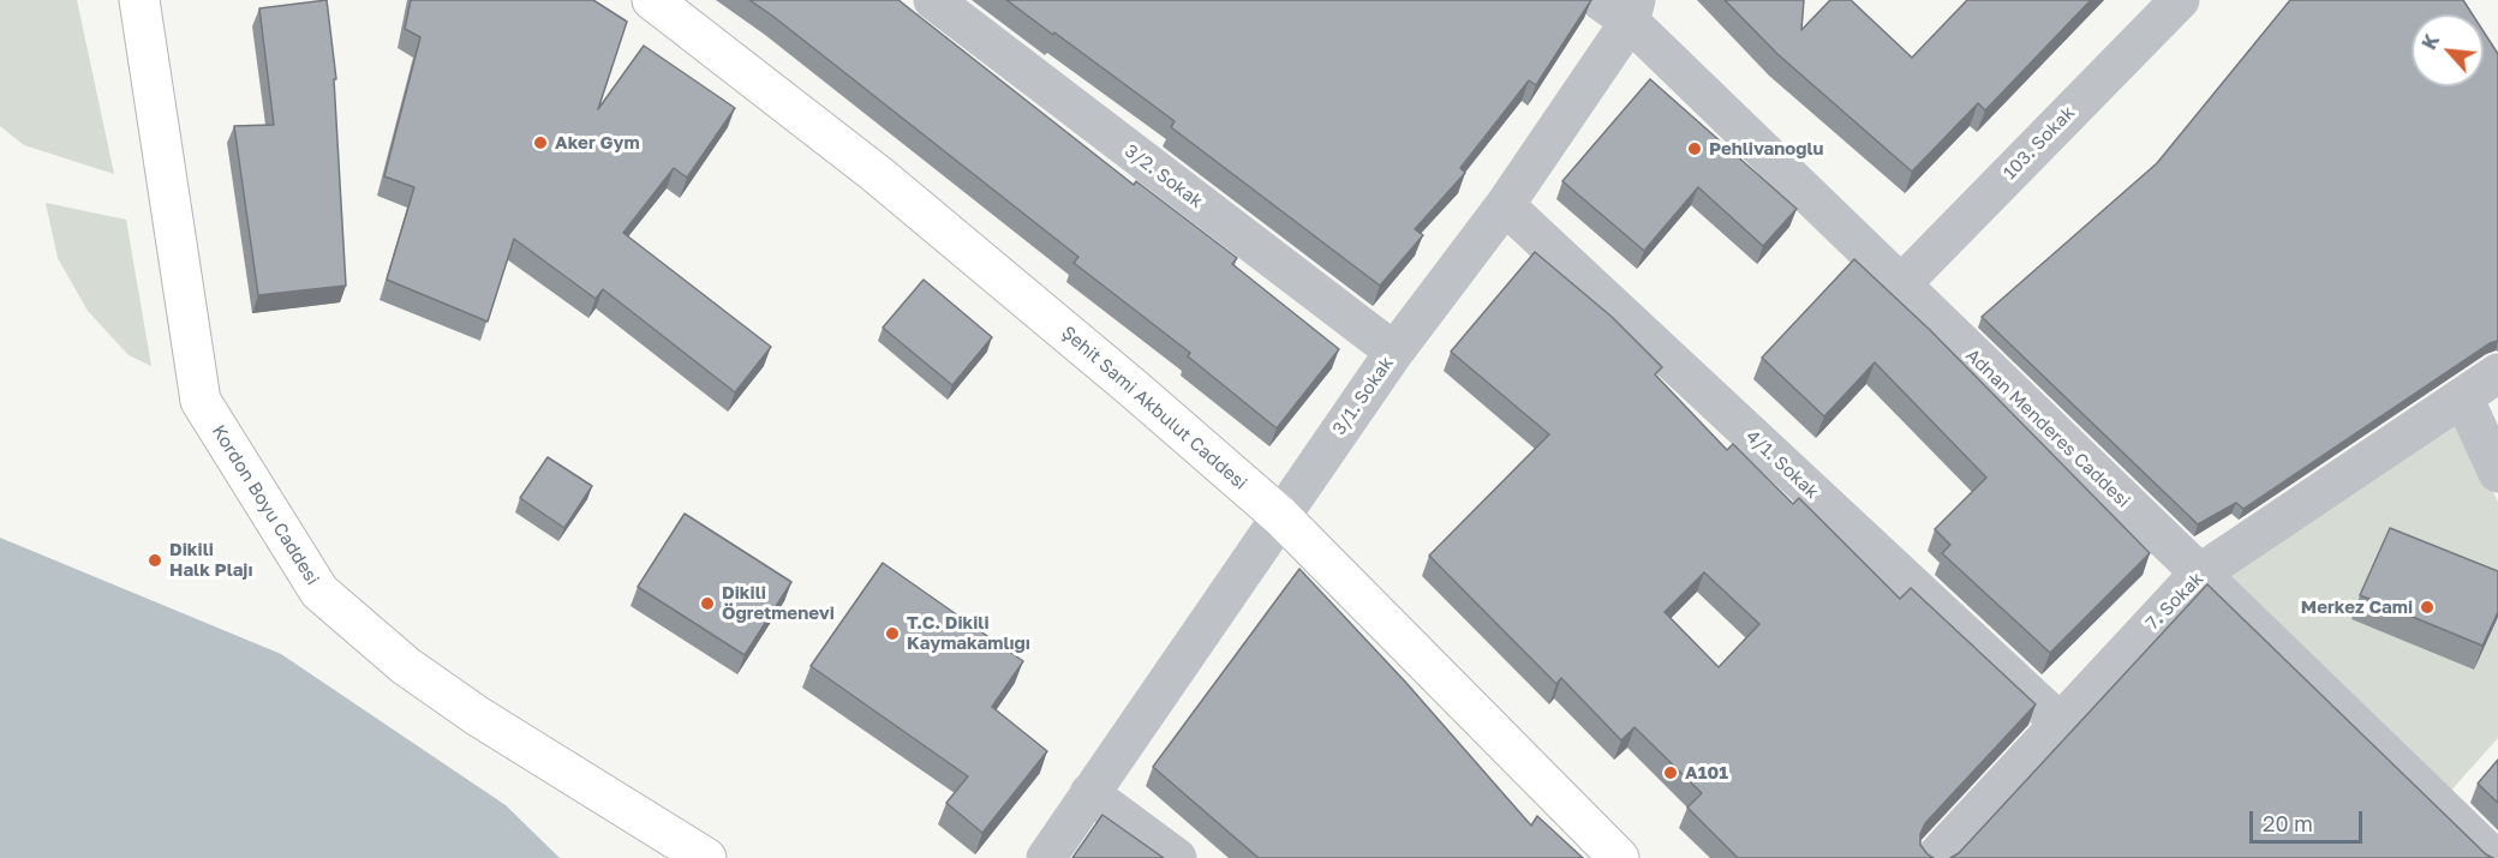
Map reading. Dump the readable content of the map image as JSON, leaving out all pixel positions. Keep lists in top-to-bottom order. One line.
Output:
{"streets":{"main road":["Şehit Sami Akbulut Caddesi","Kordon Boyu Caddesi"],"street":["103. Sokak","3/2. Sokak","3/1. Sokak","Adnan Menderes Caddesi","4/1. Sokak","7. Sokak"]},"crossings":[["103. Sokak","Adnan Menderes Caddesi"],["3/2. Sokak","3/1. Sokak"],["3/1. Sokak","Şehit Sami Akbulut Caddesi"],["3/1. Sokak","Adnan Menderes Caddesi"],["3/1. Sokak","4/1. Sokak"],["Adnan Menderes Caddesi","7. Sokak"],["4/1. Sokak","7. Sokak"]],"places":["Aker Gym","Pehlivanoğlu","Dikili Halk Plajı","Dikili Öğretmenevi","Merkez Cami","T.C. Dikili Kaymakamlığı","A101"],"scale_bar":"20 m","north":"top left"}
